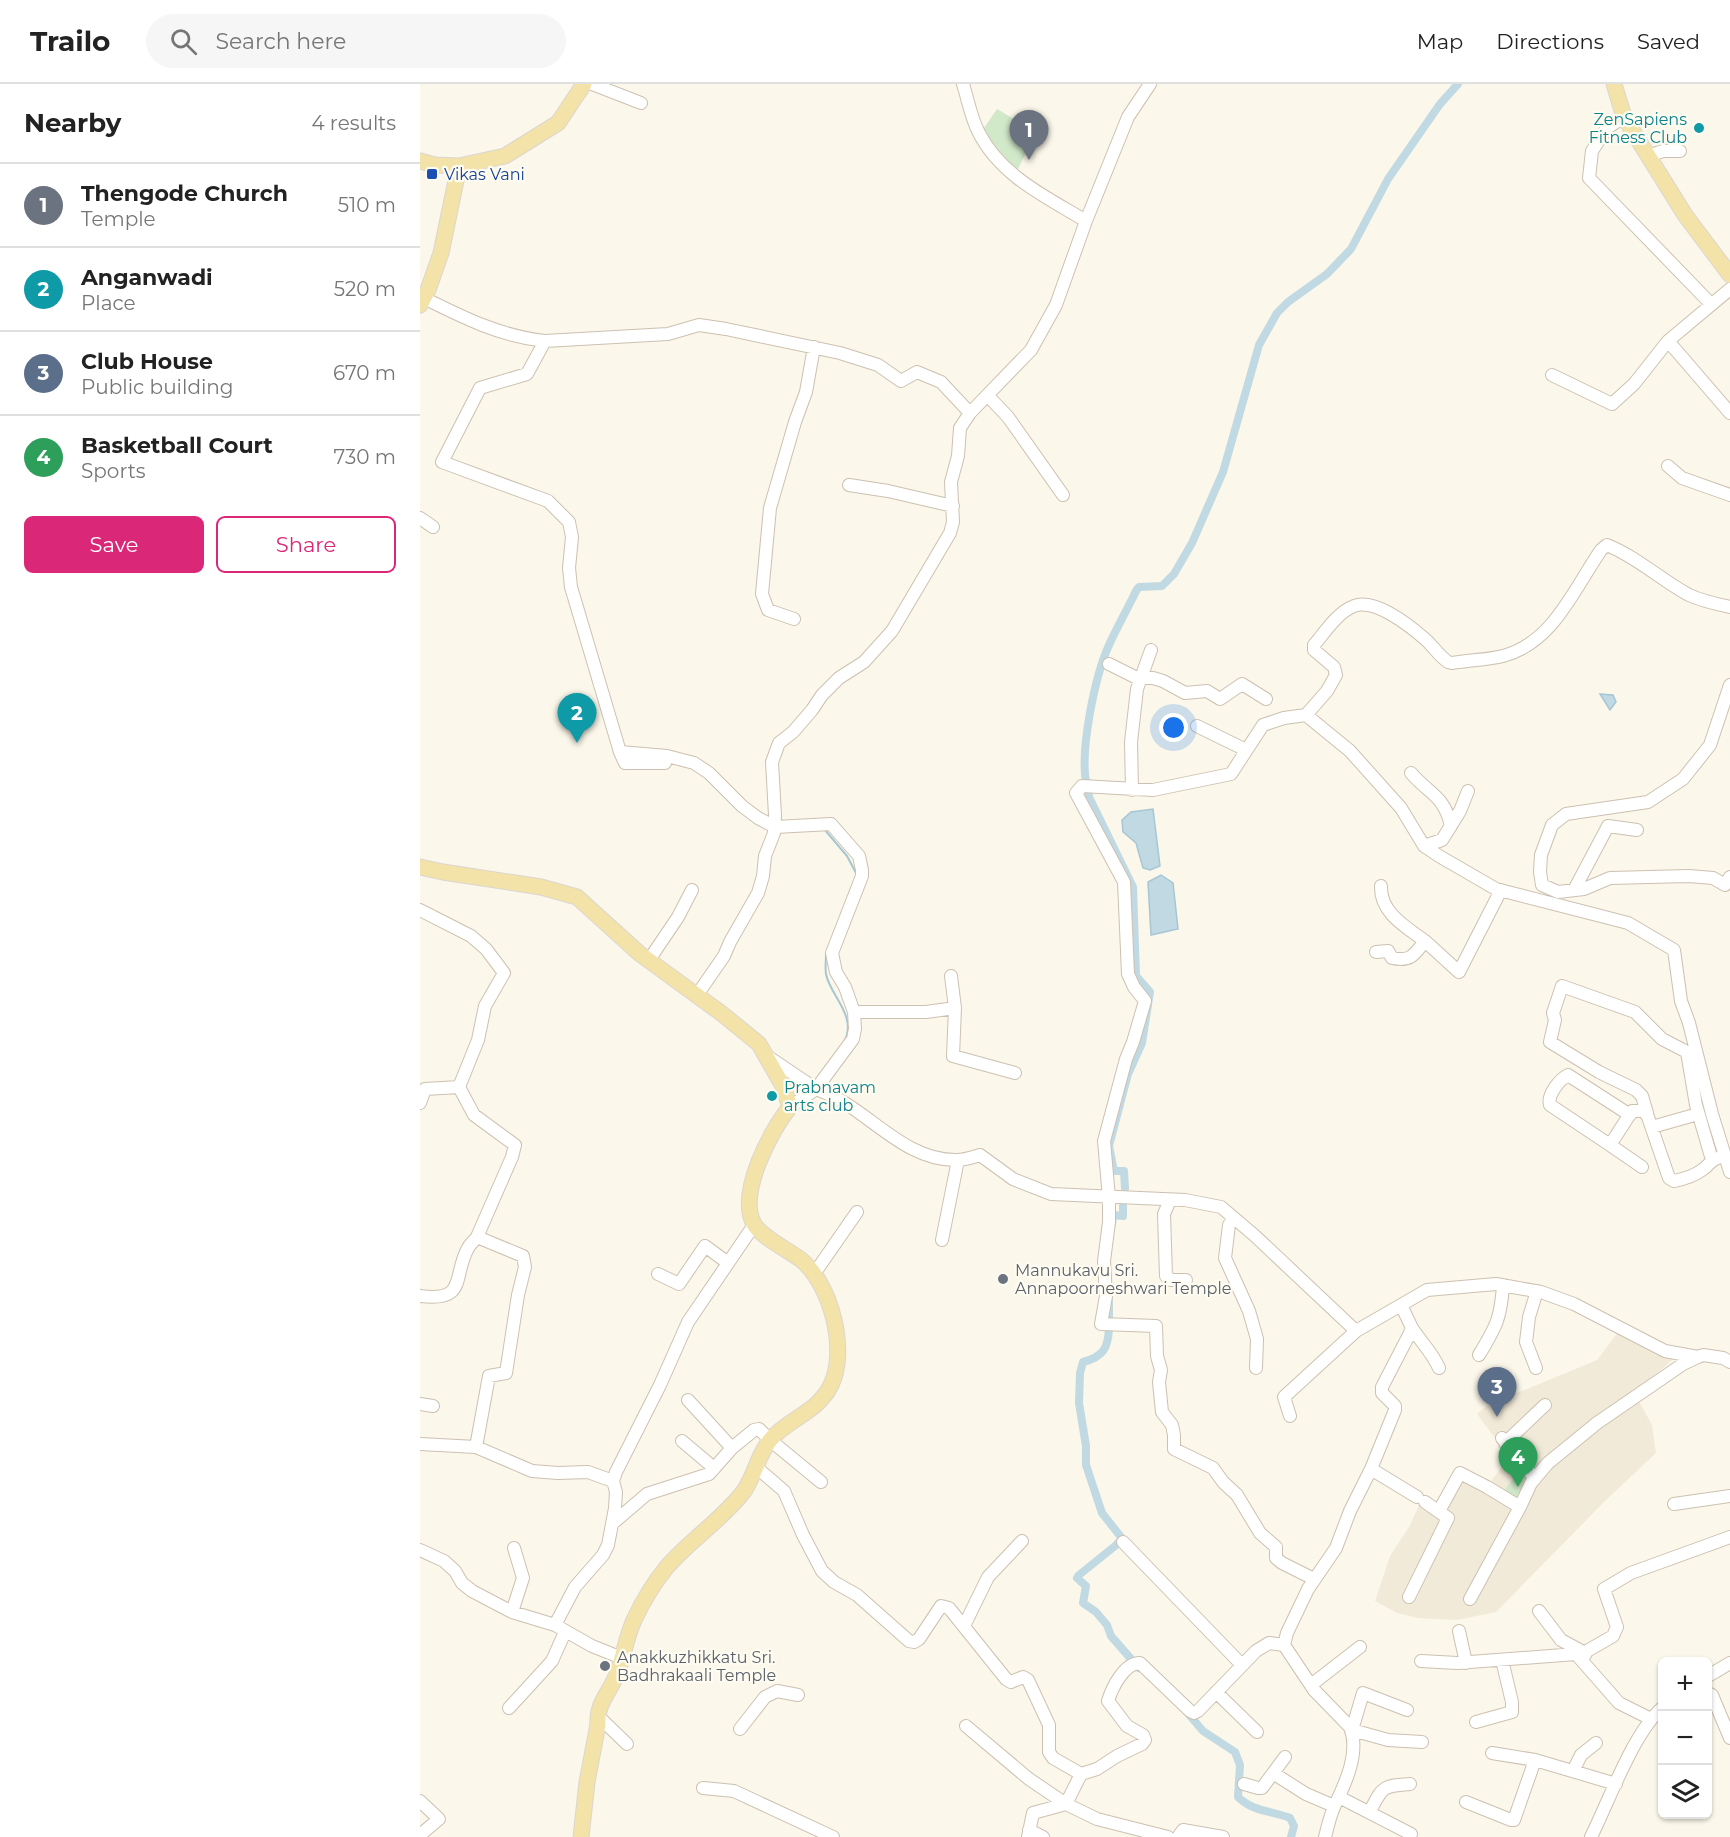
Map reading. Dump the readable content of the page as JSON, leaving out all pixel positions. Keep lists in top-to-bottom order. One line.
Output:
{"places":{"other":["ZenSapiens Fitness Club","Prabnavam arts club","Mannukavu Sri. Annapoorneshwari Temple","Anakkuzhikkatu Sri. Badhrakaali Temple"],"transit":["Vikas Vani"]},"page":{"header":"Trailo","search":"Search here","nav":["Map","Directions","Saved"],"heading":["Nearby","4 results"],"pins":["1","2","3","4"],"list":[{"mark":"1","name":"Thengode Church","note":"Temple","value":"510 m"},{"mark":"2","name":"Anganwadi","note":"Place","value":"520 m"},{"mark":"3","name":"Club House","note":"Public building","value":"670 m"},{"mark":"4","name":"Basketball Court","note":"Sports","value":"730 m"}],"buttons":["Save","Share"],"map_buttons":["+","−"]}}
